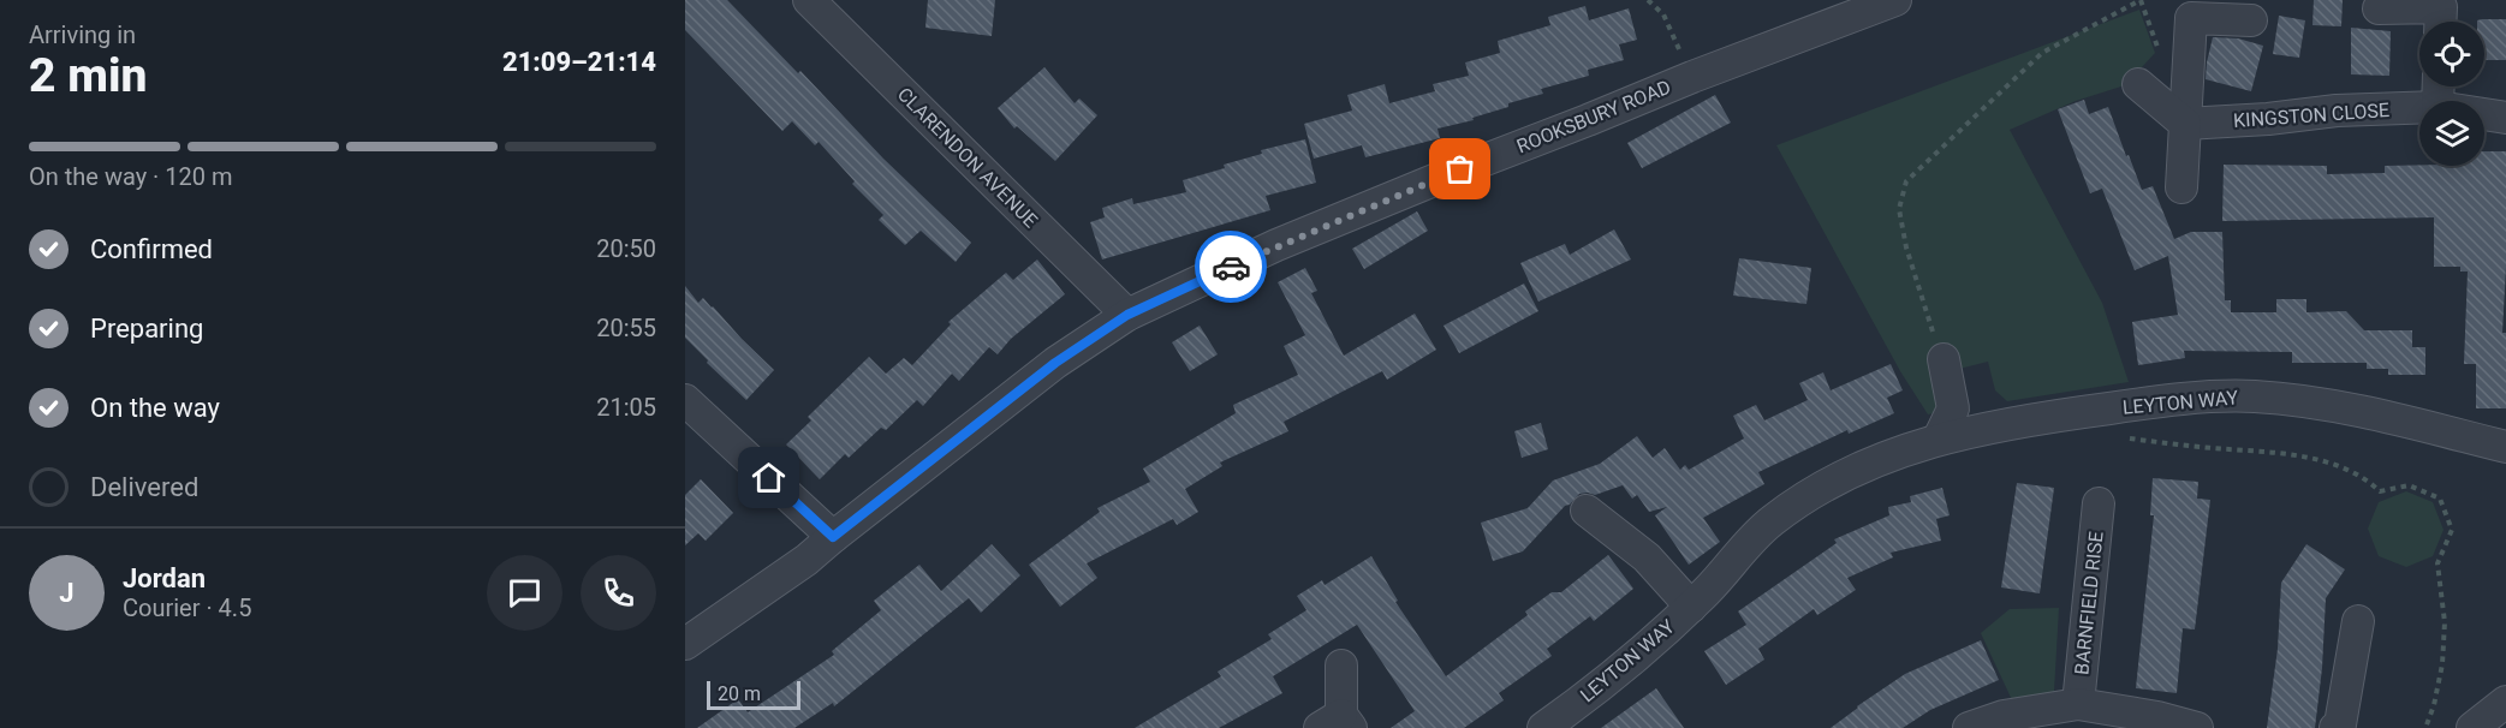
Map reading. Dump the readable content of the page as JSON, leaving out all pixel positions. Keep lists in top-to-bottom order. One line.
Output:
{"streets":{"street":["KINGSTON CLOSE","ROOKSBURY ROAD","CLARENDON AVENUE","LEYTON WAY","BARNFIELD RISE"]},"crossings":[["ROOKSBURY ROAD","CLARENDON AVENUE"]],"scale_bar":"20 m","page":{"heading":["2 min","Arriving in","21:09–21:14"],"panel":["Jordan","Courier · 4.5"],"bar":"On the way · 120 m","list":[["Confirmed","20:50"],["Preparing","20:55"],["On the way","21:05"],"Delivered"],"round":"J","scale":"20 m"}}
